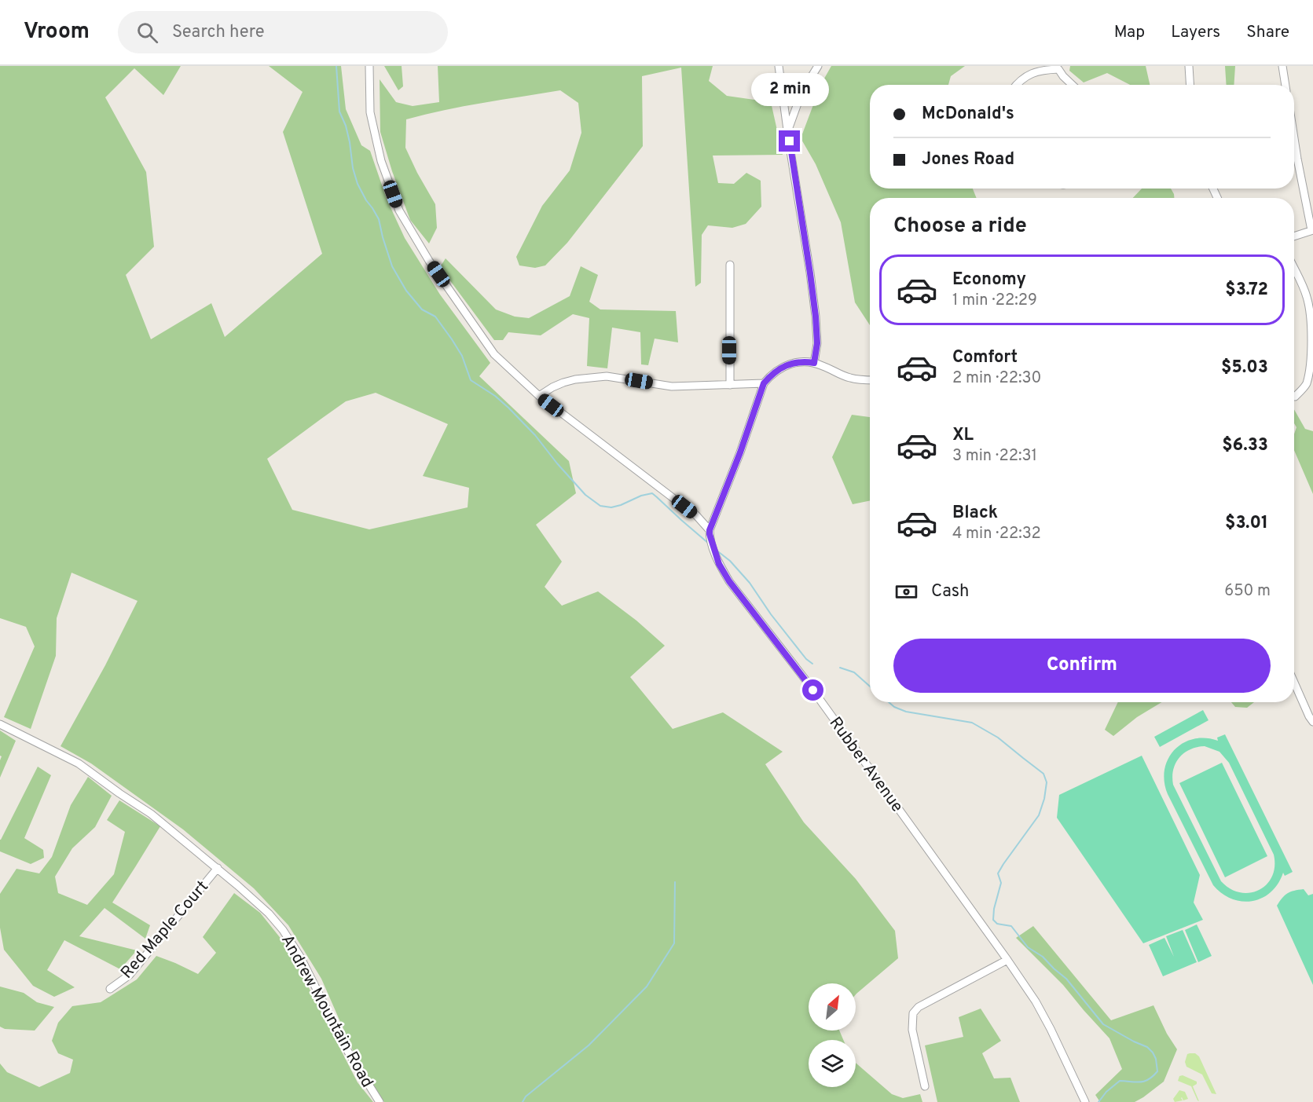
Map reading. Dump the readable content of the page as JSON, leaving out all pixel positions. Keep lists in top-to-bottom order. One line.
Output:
{"streets":{"street":["Rubber Avenue","Red Maple Court","Andrew Mountain Road"]},"crossings":[["Red Maple Court","Andrew Mountain Road"]],"north":"top right","page":{"header":"Vroom","search":"Search here","nav":["Map","Layers","Share"],"bubble":"2 min","banner":["McDonald's","Jones Road"],"heading":"Choose a ride","list":[{"name":"Economy","note":"1 min · 22:29","value":"$3.72"},{"name":"Comfort","note":"2 min · 22:30","value":"$5.03"},{"name":"XL","note":"3 min · 22:31","value":"$6.33"},{"name":"Black","note":"4 min · 22:32","value":"$3.01"}],"pay":["Cash","650 m"],"buttons":"Confirm"}}
